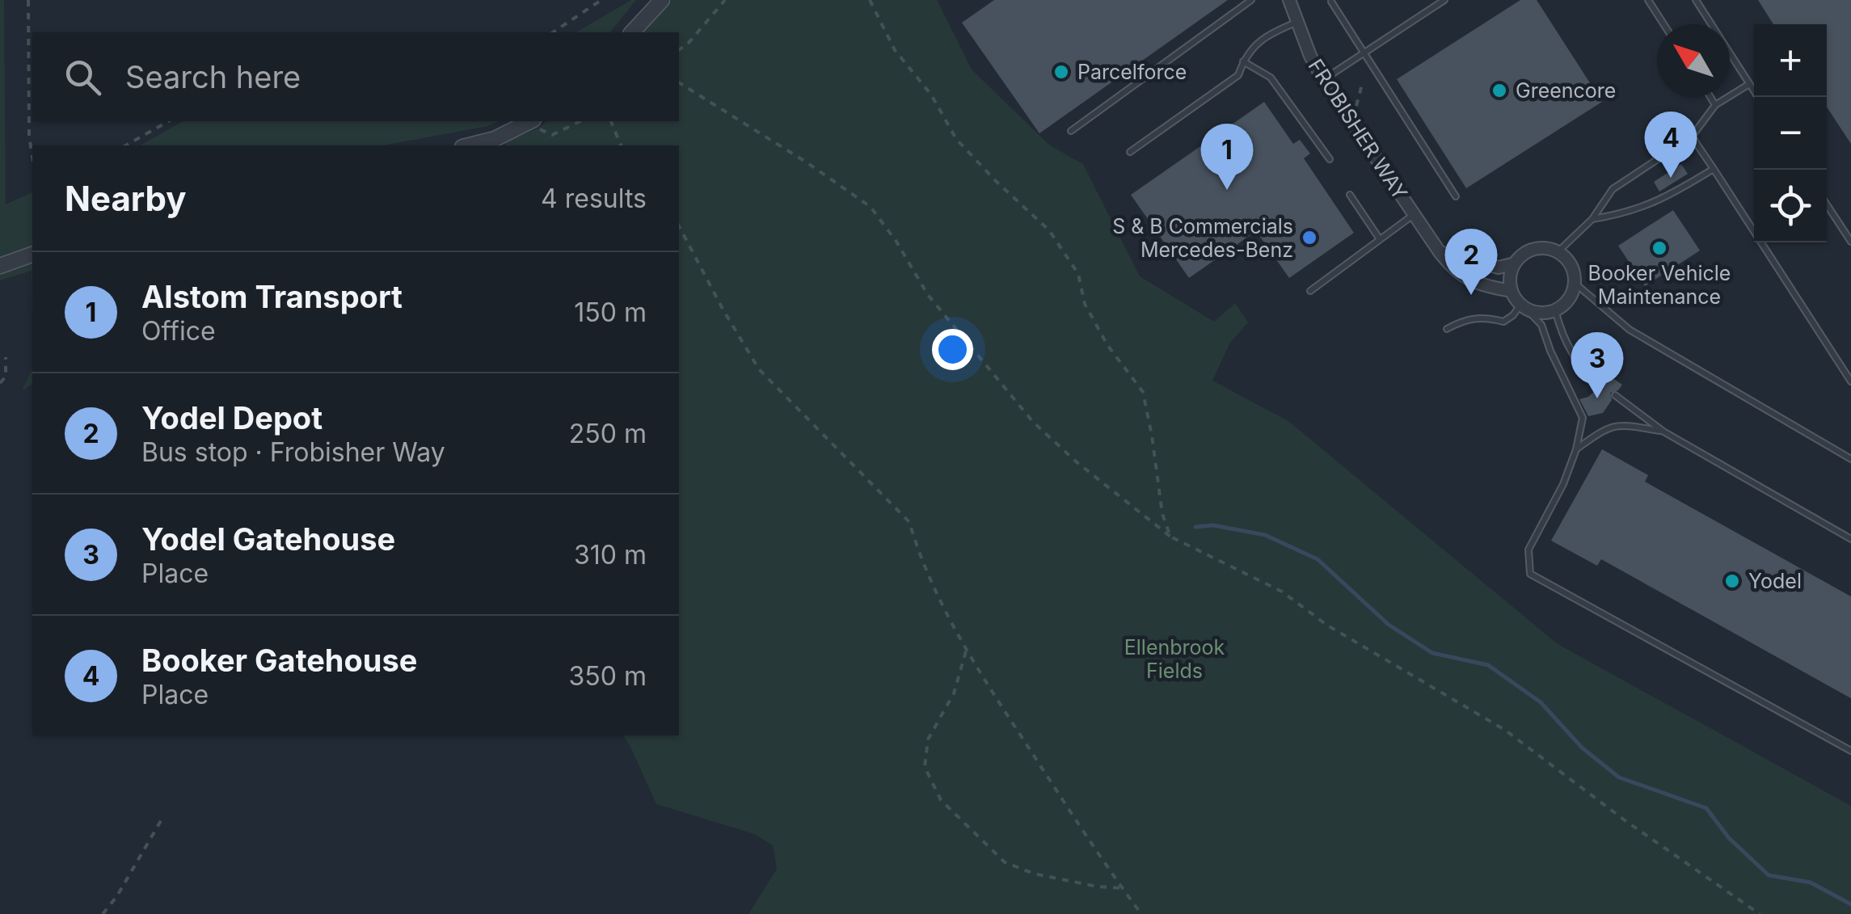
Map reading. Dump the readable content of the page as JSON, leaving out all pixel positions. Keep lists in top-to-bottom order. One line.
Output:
{"streets":{"street":["FROBISHER WAY"]},"parks":["Ellenbrook Fields"],"places":["Parcelforce","Greencore","S & B Commercials Mercedes-Benz","Booker Vehicle Maintenance","Yodel"],"north":"top left","page":{"map_buttons":["+","−"],"search":"Search here","pins":["4","1","2","3"],"heading":["Nearby","4 results"],"list":[{"mark":"1","name":"Alstom Transport","note":"Office","value":"150 m"},{"mark":"2","name":"Yodel Depot","note":"Bus stop · Frobisher Way","value":"250 m"},{"mark":"3","name":"Yodel Gatehouse","note":"Place","value":"310 m"},{"mark":"4","name":"Booker Gatehouse","note":"Place","value":"350 m"}]}}
